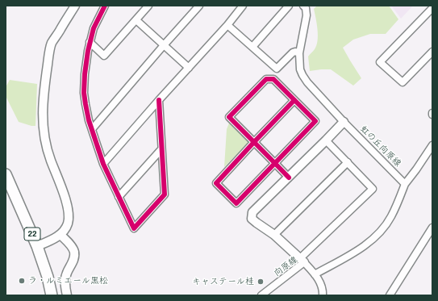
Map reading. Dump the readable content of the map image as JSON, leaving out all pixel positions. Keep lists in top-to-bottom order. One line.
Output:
{"streets":{"main road":["22"],"street":["虹の丘向原線","向原線"]},"places":["ラ・ルミエール黒松","キャステール桂"]}
